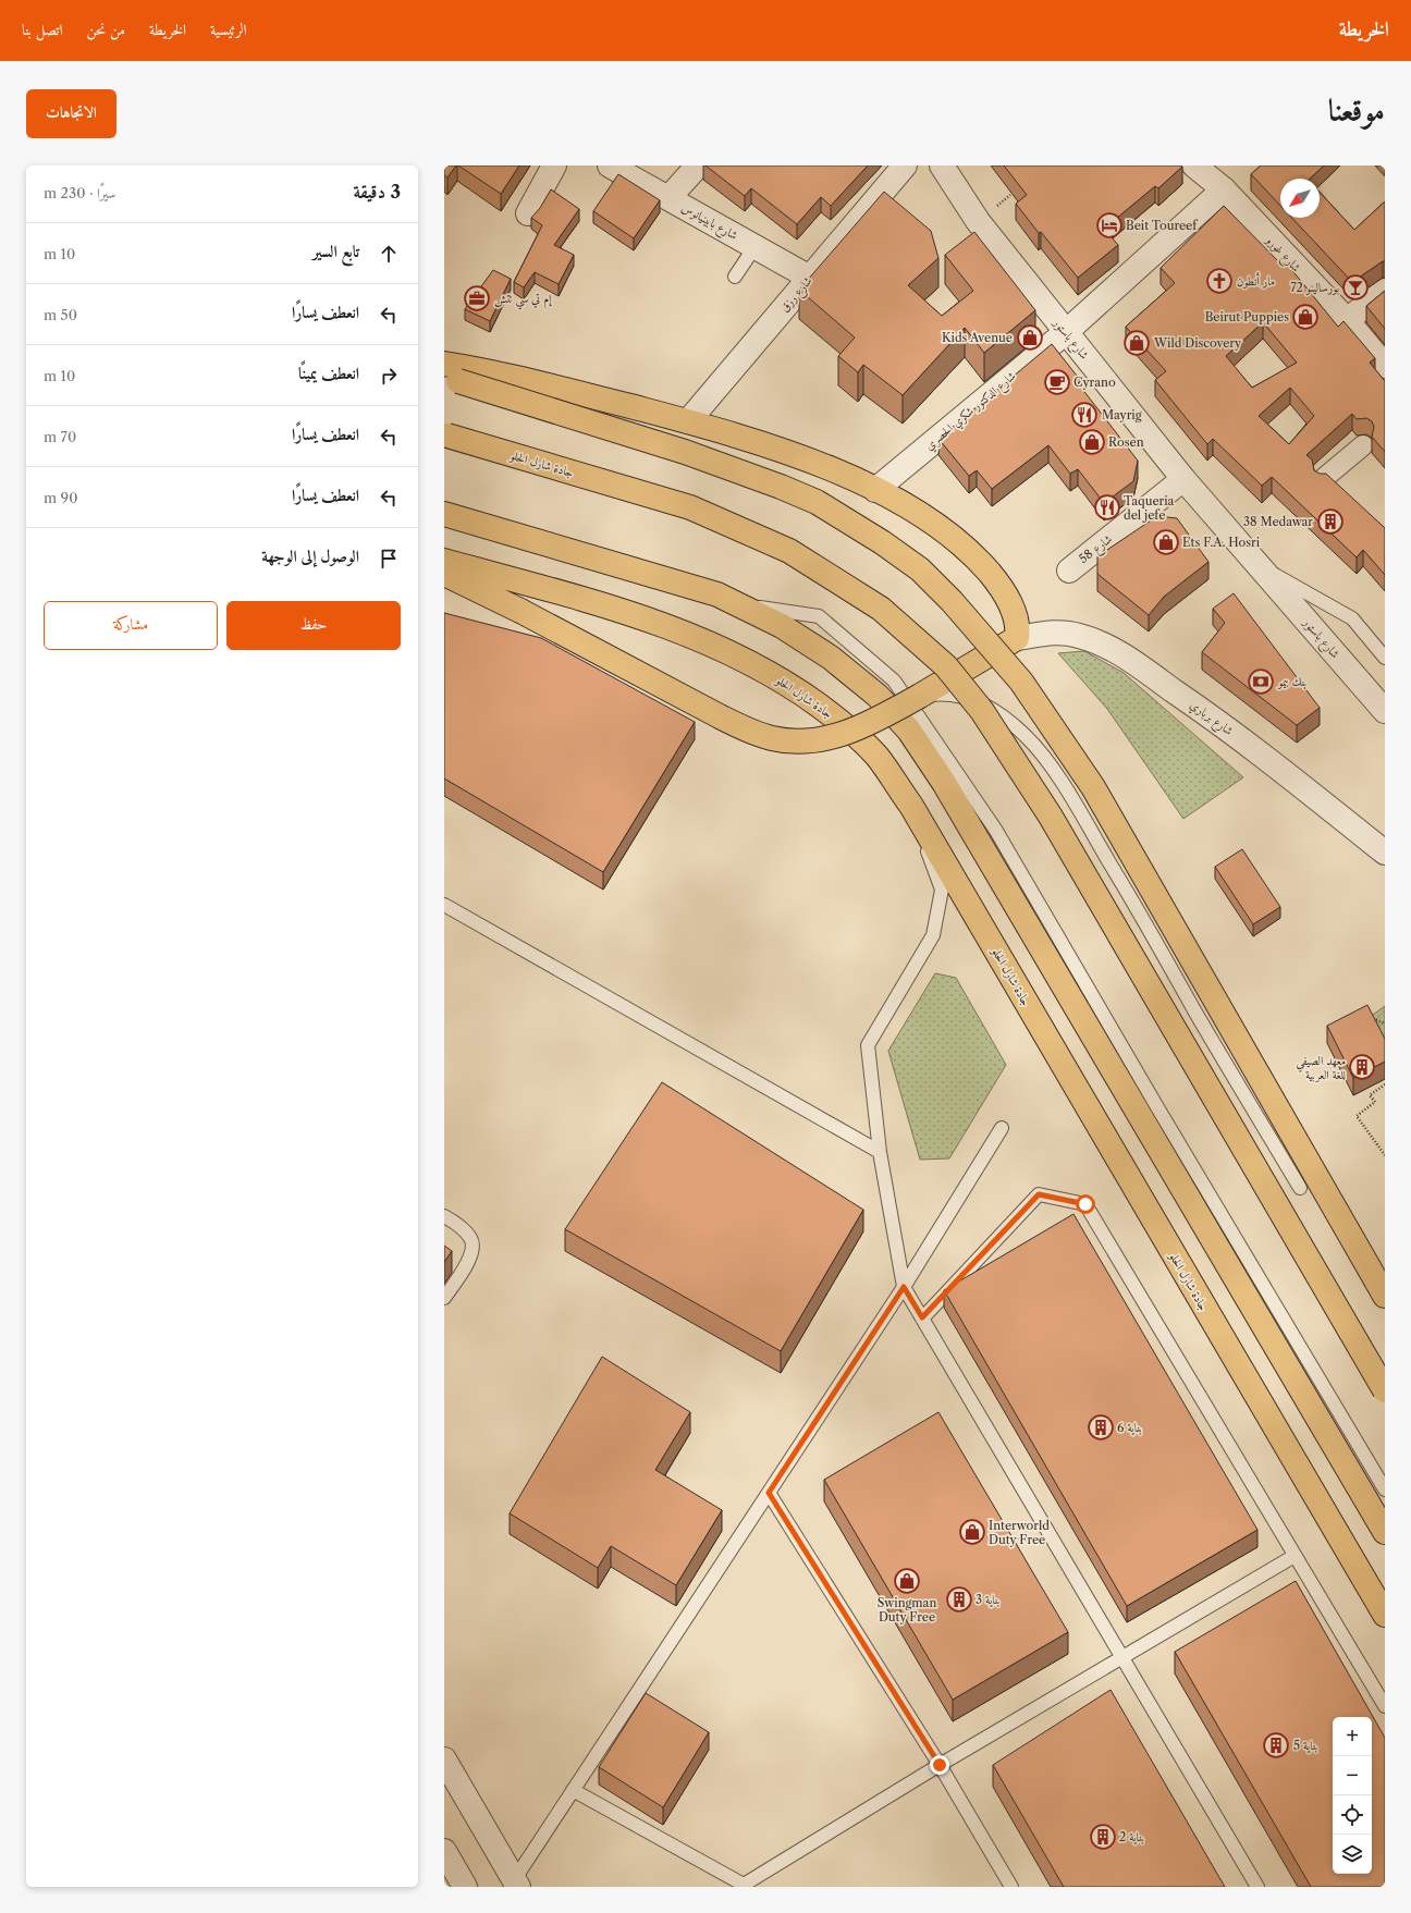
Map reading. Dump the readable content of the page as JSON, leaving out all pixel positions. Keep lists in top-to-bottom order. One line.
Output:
{"streets":{"highway":["جادة شارل الحلو"],"street":["شارع بابينيانوس","شارع غورو","شارع رزق","شارع باستور","شارع الدكتور شكري الحصري","شارع 58","شارع برباري"]},"crossings":[["شارع بابينيانوس","شارع رزق"],["شارع غورو","شارع الدكتور شكري الحصري"],["شارع باستور","شارع الدكتور شكري الحصري"],["شارع باستور","شارع 58"]],"places":{"hotel":["Beit Toureef"],"church":["مار أنطون"],"bar":["بورسالينو 72"],"office":["إم تي سي تتش"],"shop":["Beirut Puppies","Kids Avenue","Wild Discovery","Rosen","Ets F.A. Hosri","Interworld Duty Free","Swingman Duty Free"],"cafe":["Cyrano"],"restaurant":["Mayrig","Taqueria del jefe"],"building":["38 Medawar","معهد الصيفي للغة العربية","بناية 6","بناية 3","بناية 5","بناية 2"],"bank":["بنك بيمو"]},"north":"bottom left","page":{"header":"الخريطة","nav":["الرئيسية","الخريطة","من نحن","اتصل بنا"],"title":"موقعنا","buttons":["الاتجاهات",["حفظ","مشاركة"]],"heading":["3 دقيقة","سيرًا · 230 m"],"list":[["تابع السير","10 m"],["انعطف يسارًا","50 m"],["انعطف يمينًا","10 m"],["انعطف يسارًا","70 m"],["انعطف يسارًا","90 m"],"الوصول إلى الوجهة"],"map_buttons":["+","−"]}}
